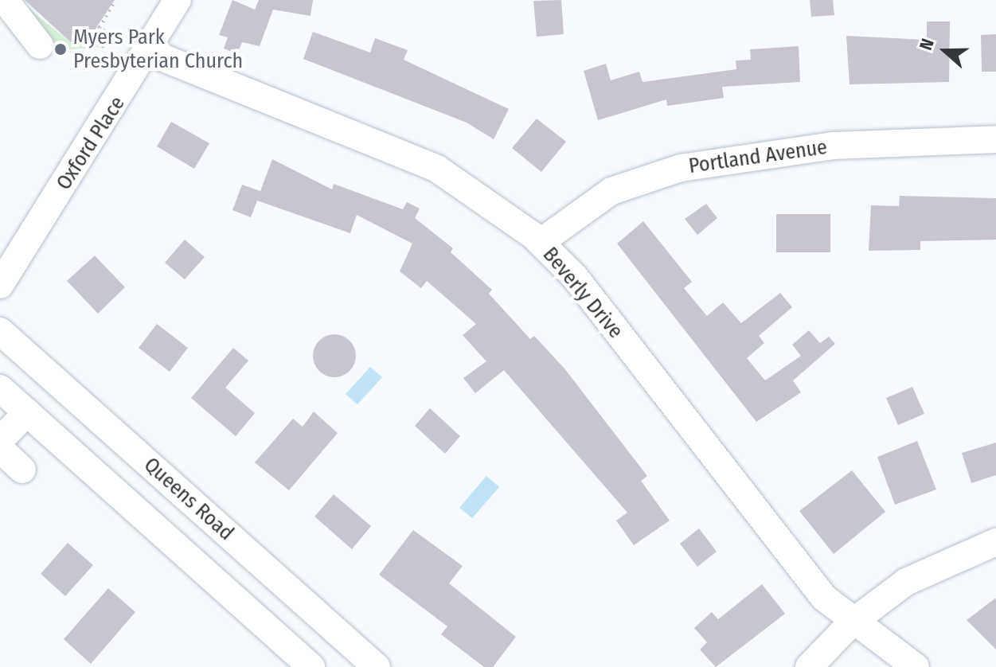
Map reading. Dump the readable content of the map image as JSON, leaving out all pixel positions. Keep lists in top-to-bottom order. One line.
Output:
{"streets":{"street":["Oxford Place","Portland Avenue","Beverly Drive","Queens Road"]},"crossings":[["Oxford Place","Beverly Drive"],["Portland Avenue","Beverly Drive"]],"places":["Myers Park Presbyterian Church"],"north":"left"}
